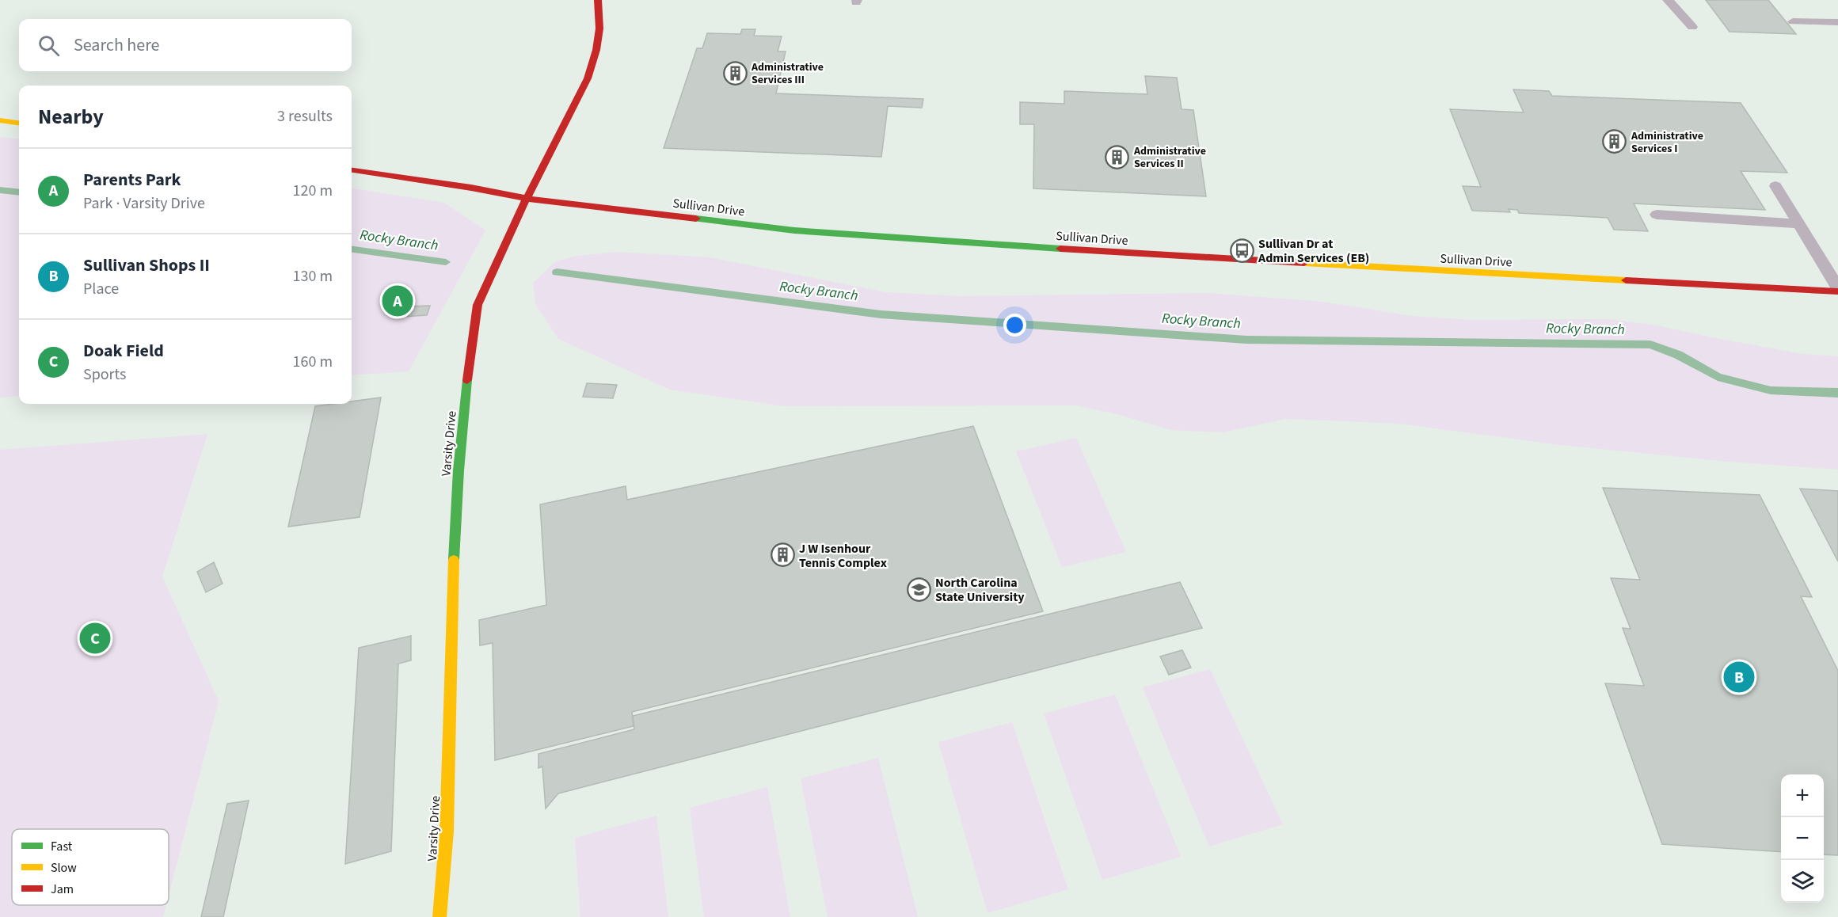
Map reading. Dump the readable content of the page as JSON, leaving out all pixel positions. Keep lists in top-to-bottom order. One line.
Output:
{"streets":{"street":["Sullivan Drive","Varsity Drive"]},"crossings":[["Sullivan Drive","Varsity Drive"]],"water":["Rocky Branch"],"places":{"building":["Administrative Services III","Administrative Services I","Administrative Services II","J W Isenhour Tennis Complex"],"bus stop":["Sullivan Dr at Admin Services (EB)"],"school or university":["North Carolina State University"]},"legend":["Fast","Slow","Jam"],"page":{"search":"Search here","heading":["Nearby","3 results"],"list":[{"mark":"A","name":"Parents Park","note":"Park · Varsity Drive","value":"120 m"},{"mark":"B","name":"Sullivan Shops II","note":"Place","value":"130 m"},{"mark":"C","name":"Doak Field","note":"Sports","value":"160 m"}],"pins":["A","C","B"],"map_buttons":["+","−"]}}
